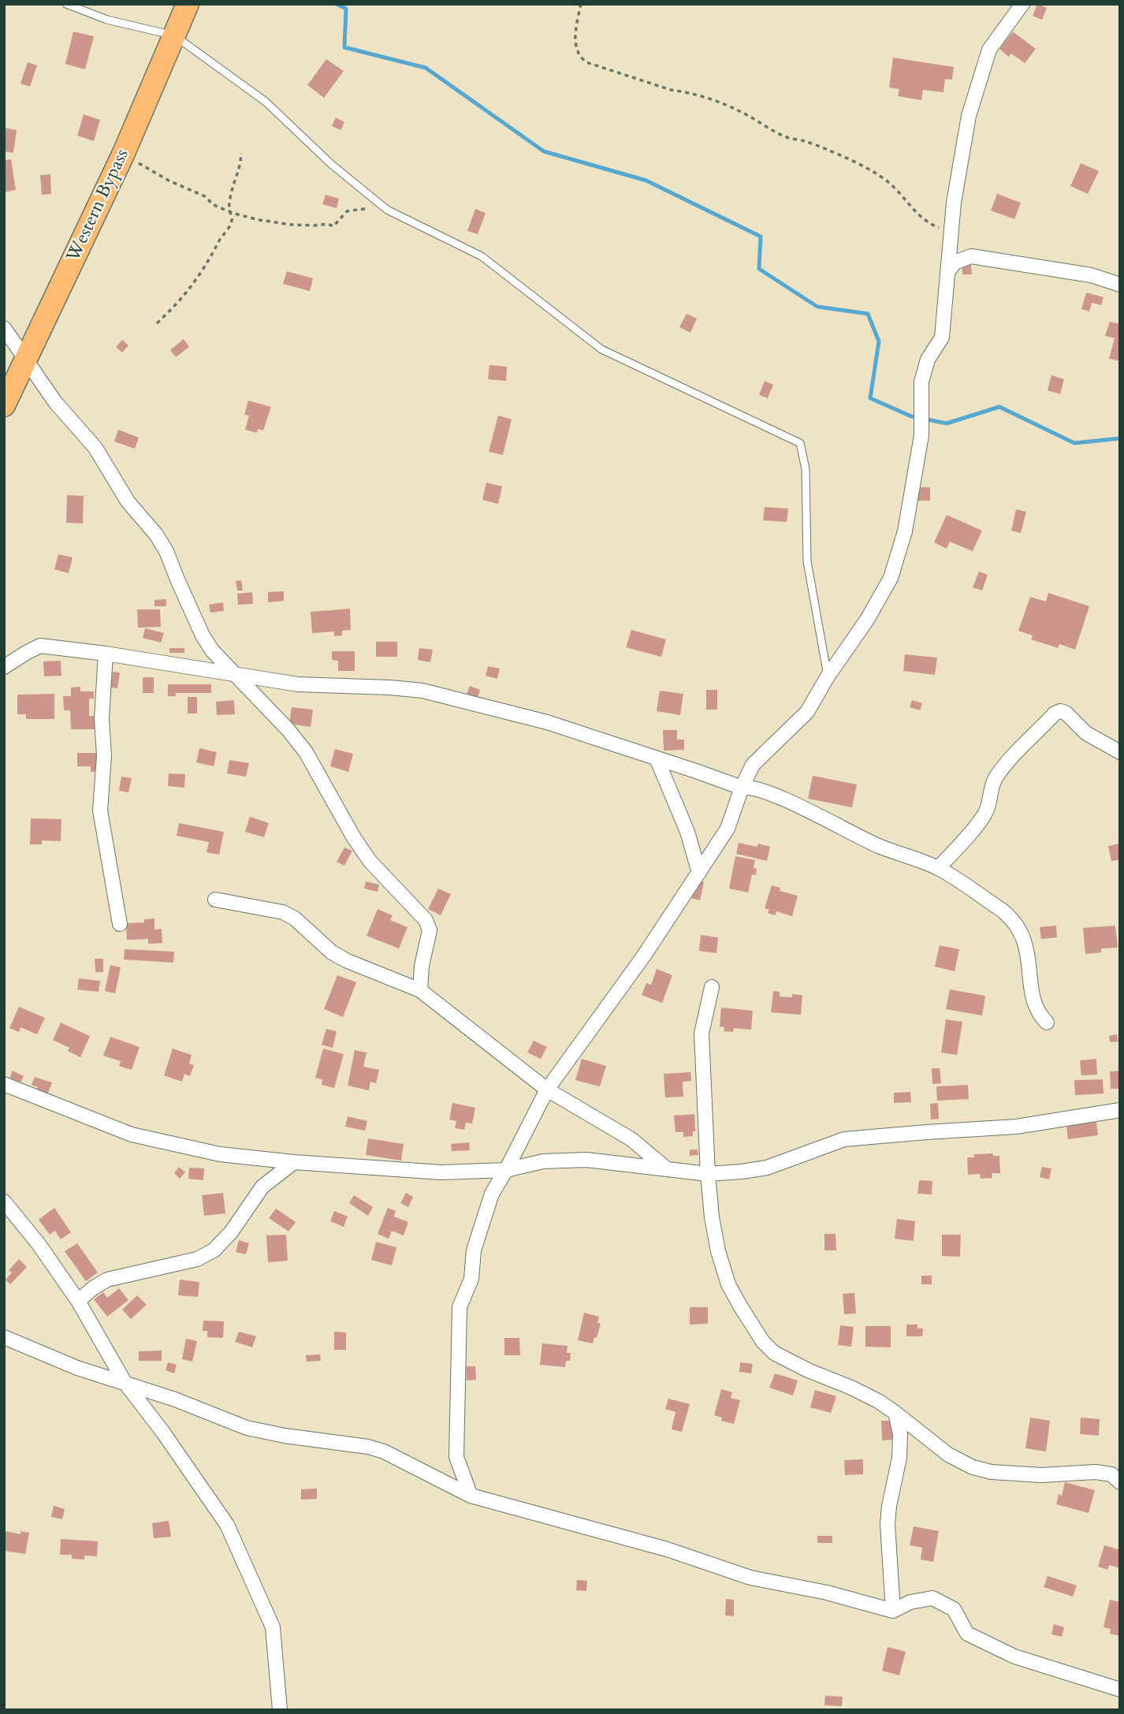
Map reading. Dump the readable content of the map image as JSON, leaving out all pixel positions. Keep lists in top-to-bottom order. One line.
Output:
{"streets":{"main road":["Western Bypass"]}}
